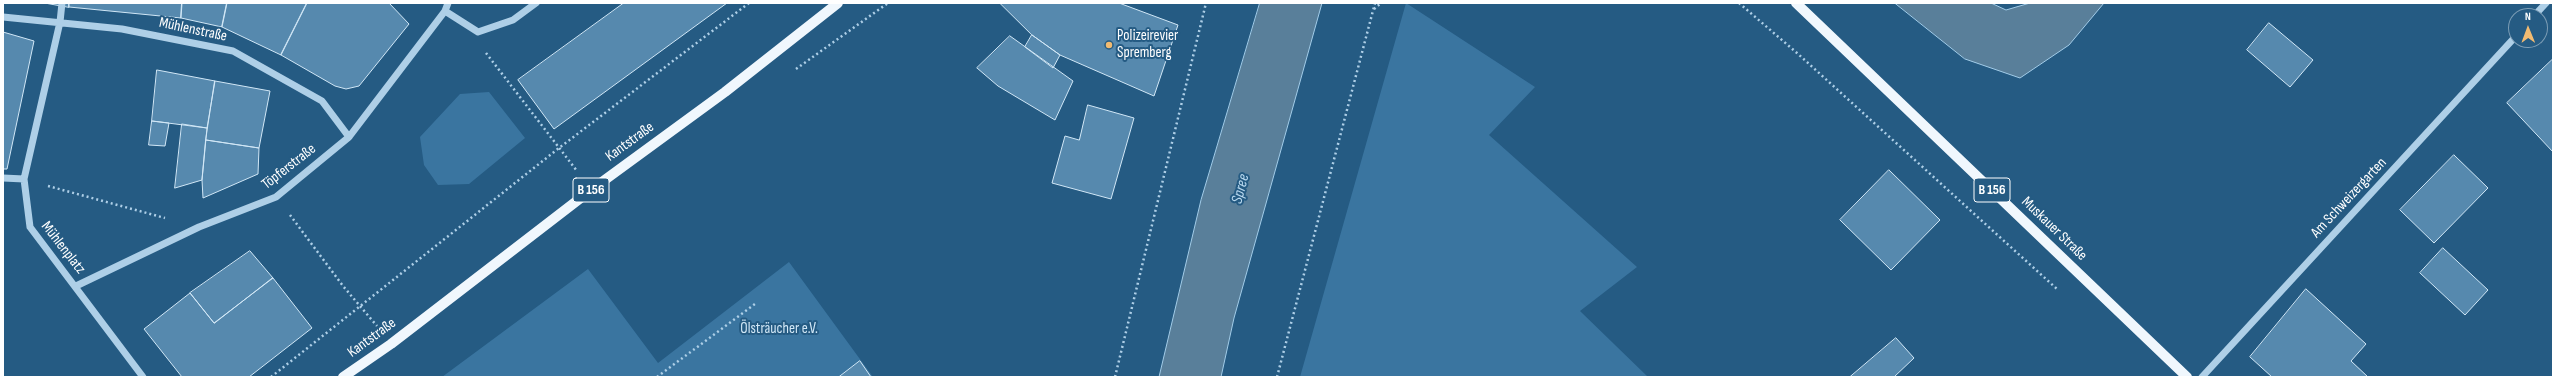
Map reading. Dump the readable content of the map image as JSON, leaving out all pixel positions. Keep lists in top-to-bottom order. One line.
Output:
{"streets":{"main road":["Kantstraße","B 156","Muskauer Straße"],"street":["Mühlenstraße","Töpferstraße","Am Schweizergarten","Mühlenplatz"]},"crossings":[["Mühlenstraße","Töpferstraße"],["Mühlenstraße","Mühlenplatz"],["Töpferstraße","Mühlenplatz"]],"water":["Spree"],"parks":["Ölsträucher e.V."],"places":["Polizeirevier Spremberg"],"north":"top"}
